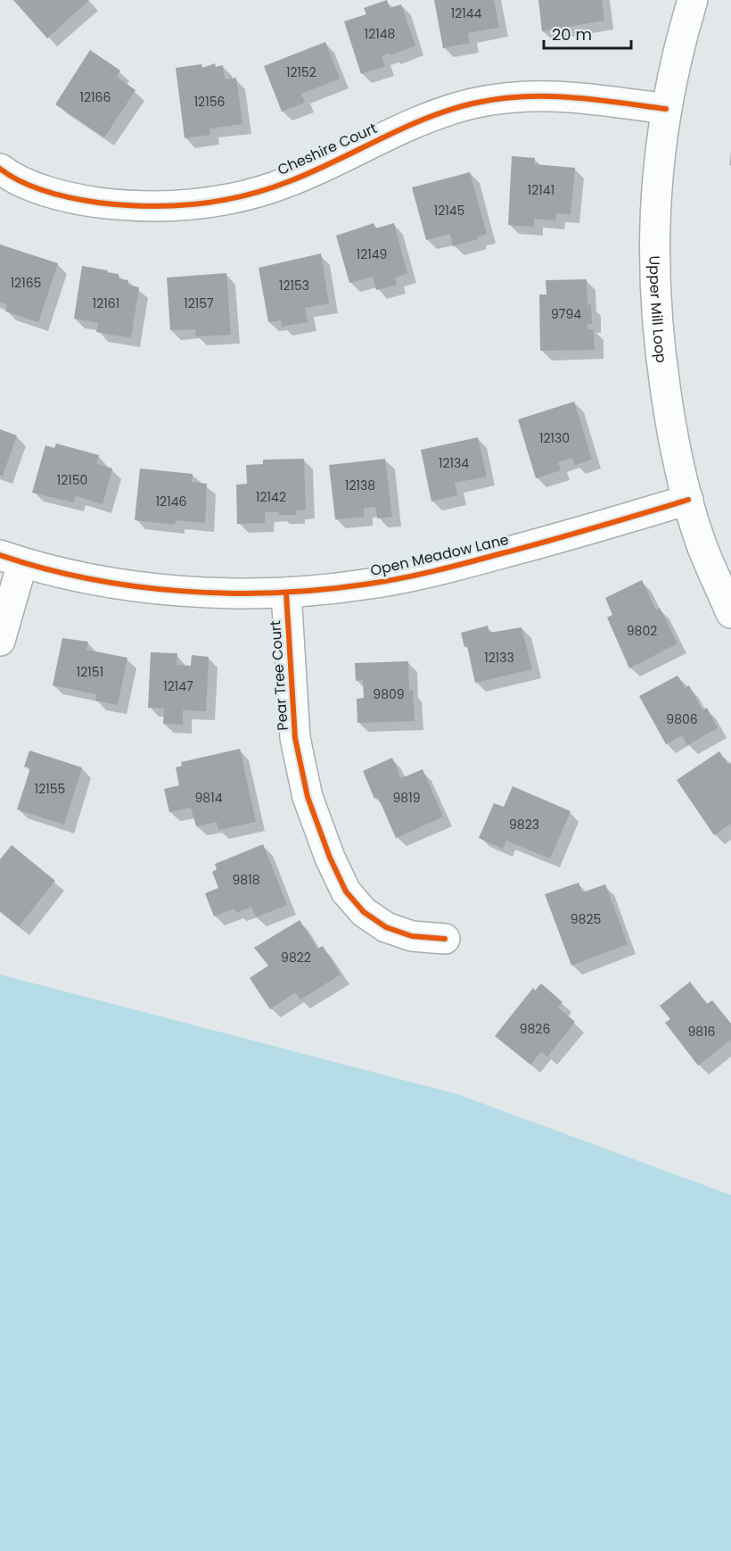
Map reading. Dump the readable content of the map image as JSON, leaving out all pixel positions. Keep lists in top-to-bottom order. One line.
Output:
{"streets":{"street":["Cheshire Court","Upper Mill Loop","Open Meadow Lane","Pear Tree Court"]},"crossings":[["Cheshire Court","Upper Mill Loop"],["Upper Mill Loop","Open Meadow Lane"],["Open Meadow Lane","Pear Tree Court"]],"house_numbers":["12144","12148","12152","12166","12156","12141","12145","12149","12165","12153","12161","12157","9794","12130","12134","12150","12138","12142","12146","9802","12133","12151","12147","9809","9806","12155","9814","9819","9823","9818","9825","9822","9826","9816"],"scale_bar":"20 m"}
